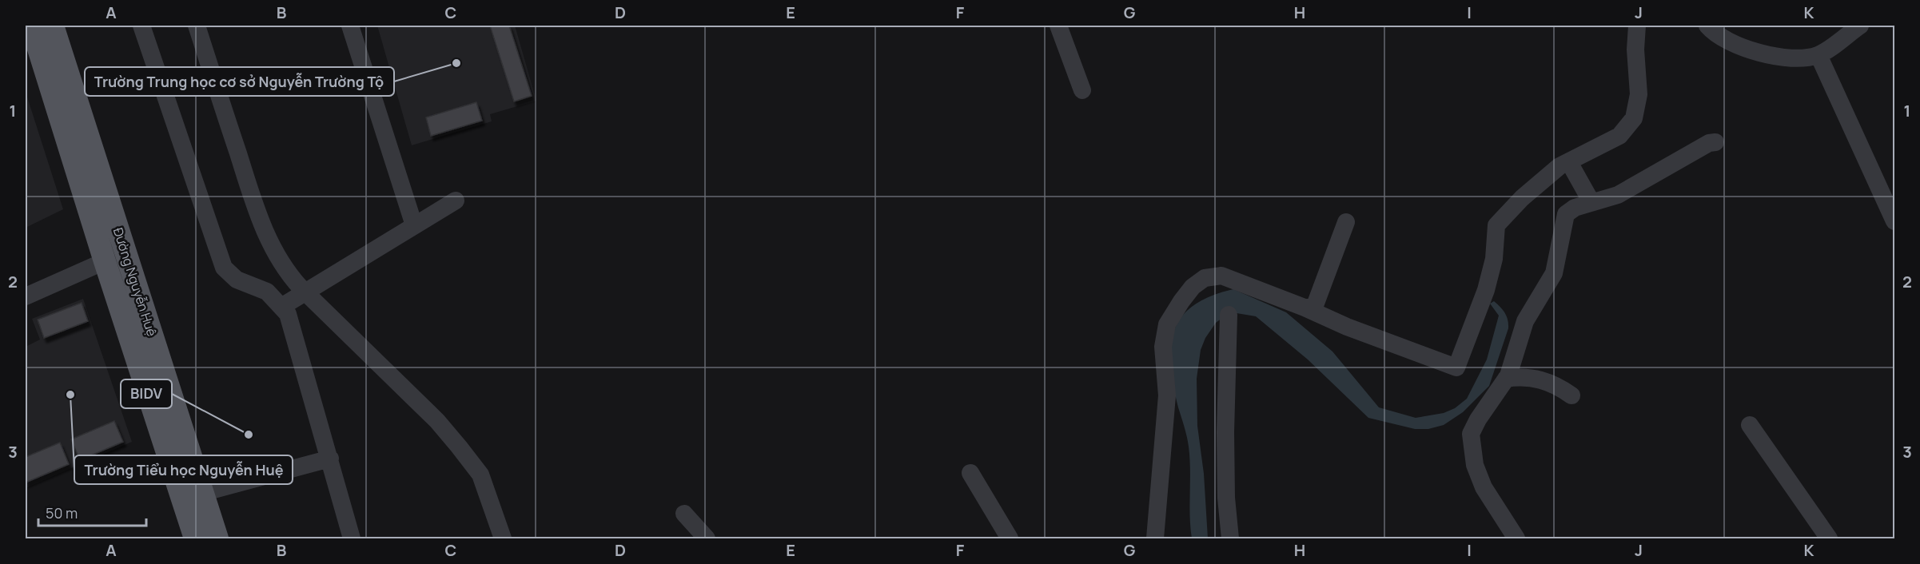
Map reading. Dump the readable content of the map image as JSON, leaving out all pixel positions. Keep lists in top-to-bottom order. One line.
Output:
{"streets":{"main road":["Đường Nguyễn Huệ"]},"places":["Trường Trung học cơ sở Nguyễn Trường Tộ","Trường Tiểu học Nguyễn Huệ","BIDV"],"scale_bar":"50 m","grid":{"columns":["A","B","C","D","E","F","G","H","I","J","K"],"rows":["1","2","3"]}}
